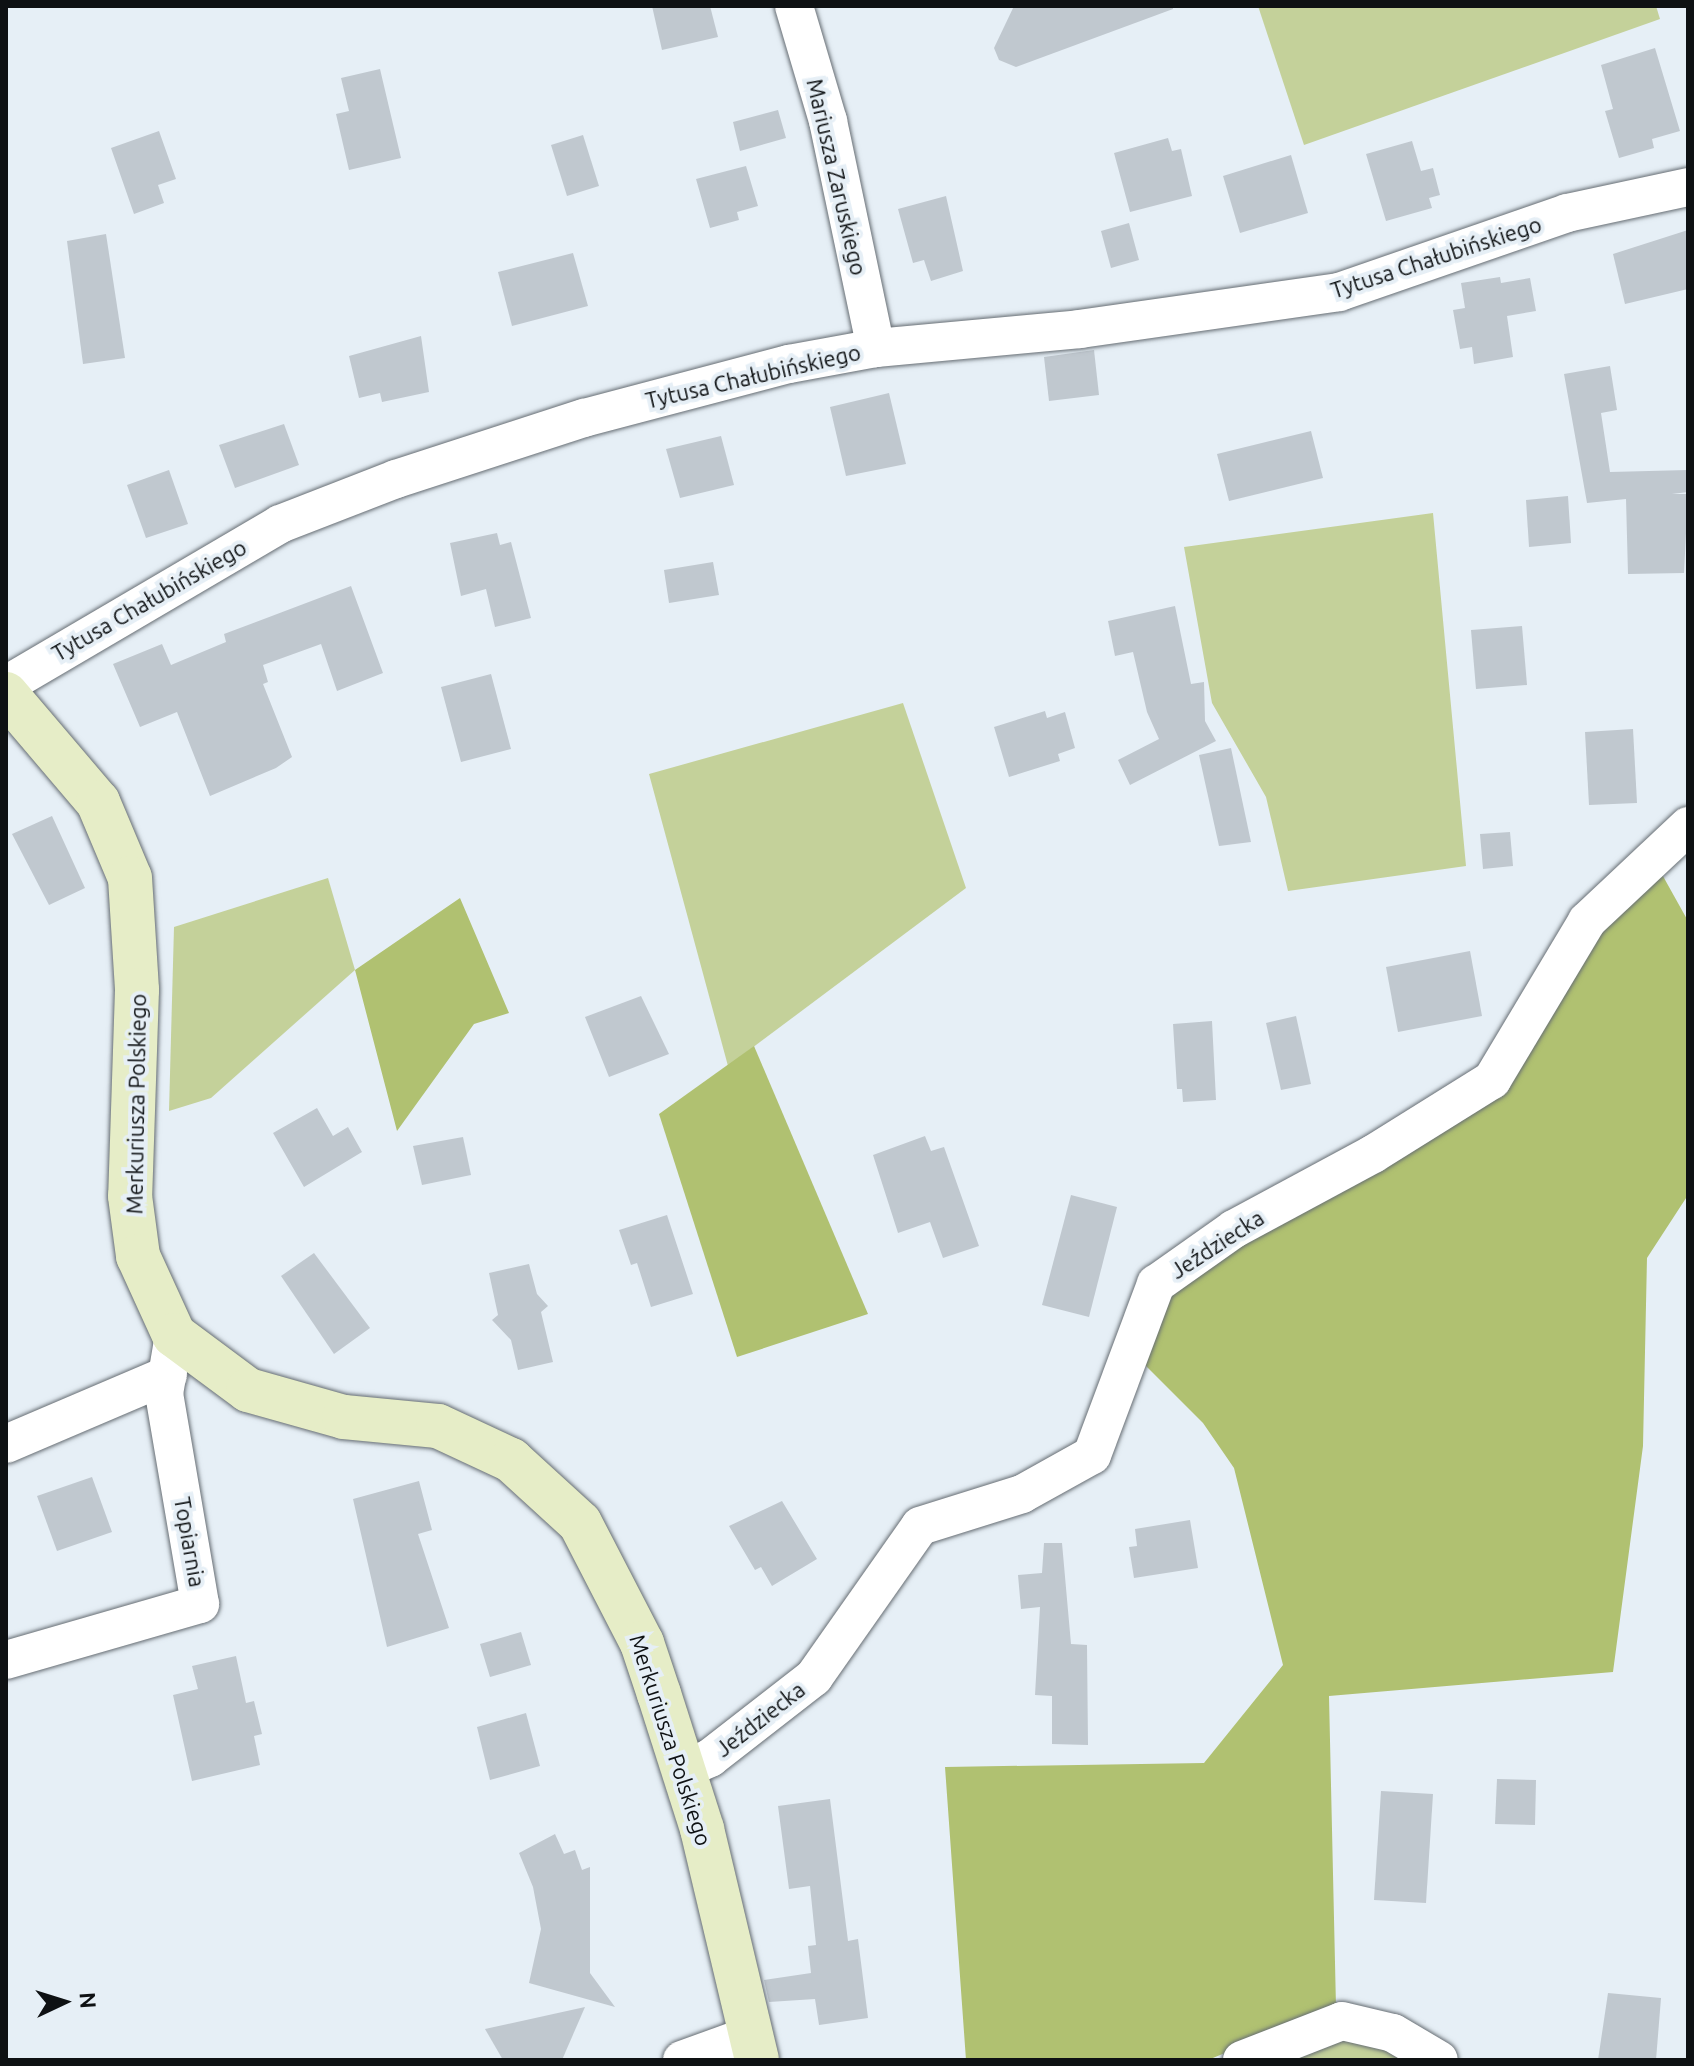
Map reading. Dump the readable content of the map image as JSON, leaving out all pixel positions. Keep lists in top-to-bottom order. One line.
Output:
{"streets":{"street":["Mariusza Zaruskiego","Tytusa Chałubińskiego","Merkuriusza Polskiego","Jeździecka","Topiarnia"]},"crossings":[["Mariusza Zaruskiego","Tytusa Chałubińskiego"],["Merkuriusza Polskiego","Jeździecka"],["Merkuriusza Polskiego","Topiarnia"]],"north":"right"}
